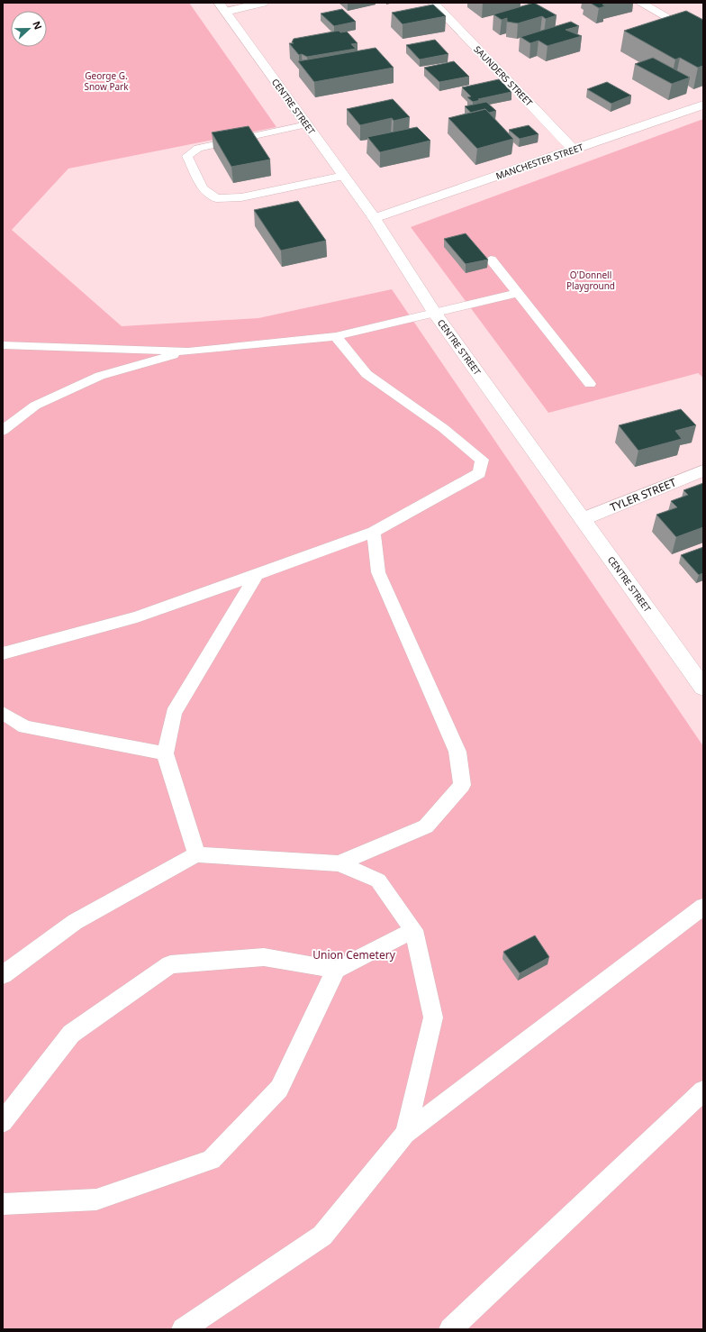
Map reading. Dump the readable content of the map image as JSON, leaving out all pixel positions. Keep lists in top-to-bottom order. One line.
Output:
{"streets":{"main road":["SAUNDERS STREET","CENTRE STREET","MANCHESTER STREET","TYLER STREET"]},"crossings":[["SAUNDERS STREET","MANCHESTER STREET"],["CENTRE STREET","MANCHESTER STREET"],["CENTRE STREET","TYLER STREET"]],"parks":["George G. Snow Park","O'Donnell Playground","Union Cemetery"],"north":"right"}
